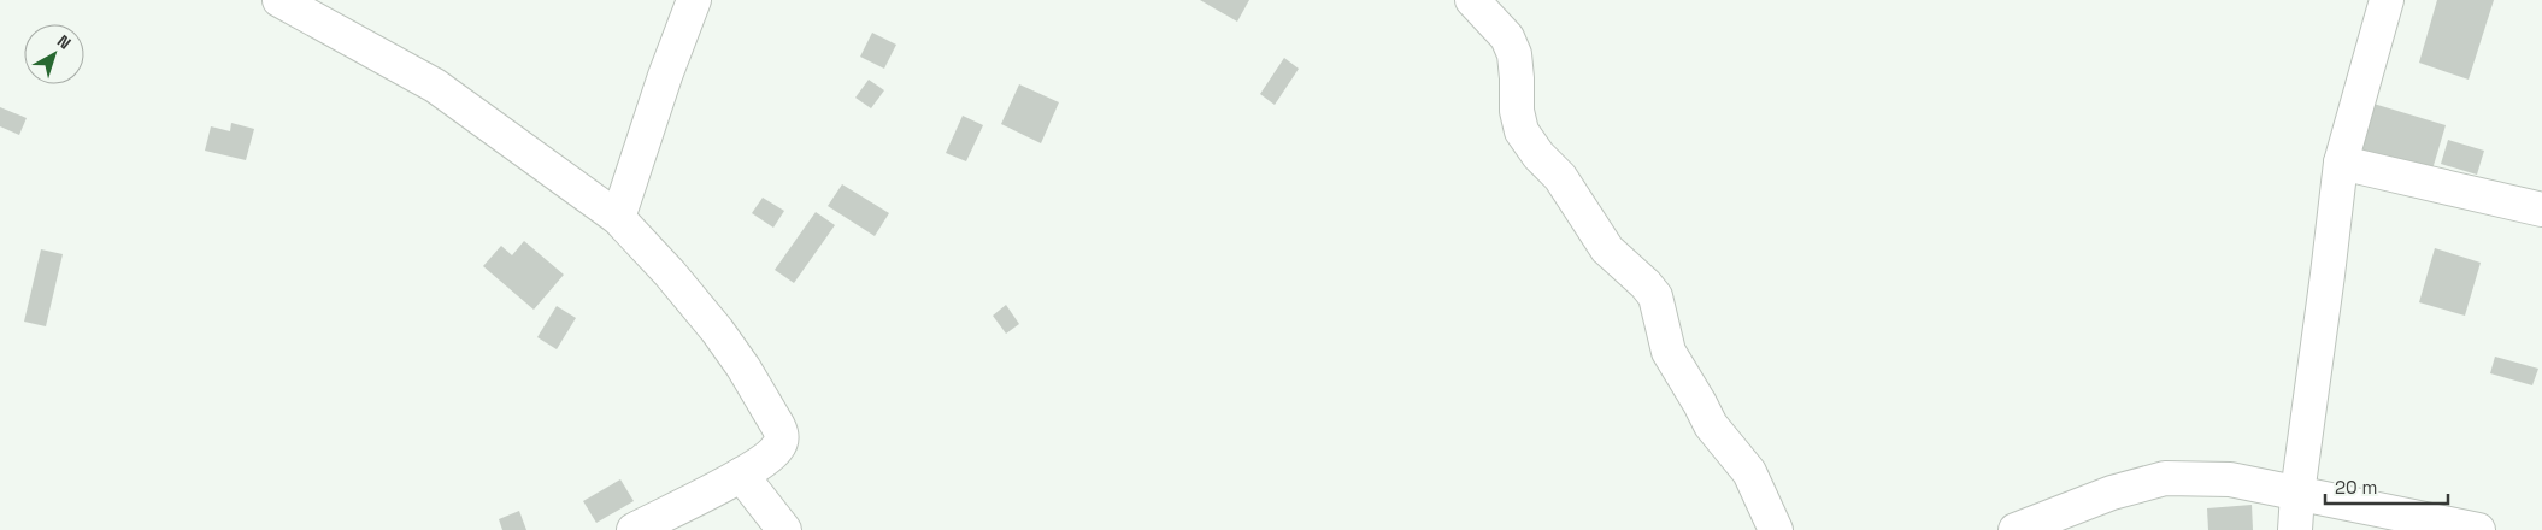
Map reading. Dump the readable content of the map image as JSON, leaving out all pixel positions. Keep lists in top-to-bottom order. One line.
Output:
{"scale_bar":"20 m","north":"top right"}
